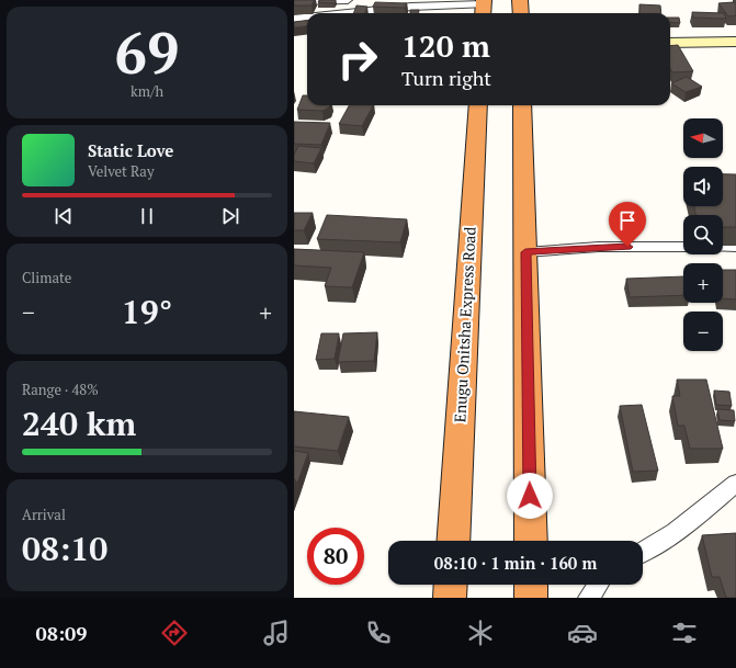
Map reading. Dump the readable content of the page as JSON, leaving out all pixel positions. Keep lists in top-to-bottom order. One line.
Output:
{"streets":{"highway":["Enugu Onitsha Express Road"]},"north":"left","page":{"tile":[["69","km/h"],"Climate",["Range · 48%","240 km"],["Arrival","08:10"]],"turn":["120 m","Turn right"],"map_buttons":["+","−"],"song":["Static Love","Velvet Ray"],"heat":["−","19°","+"],"limit":"80","trip":"08:10 · 1 min · 160 m","tabs":"08:09"}}
